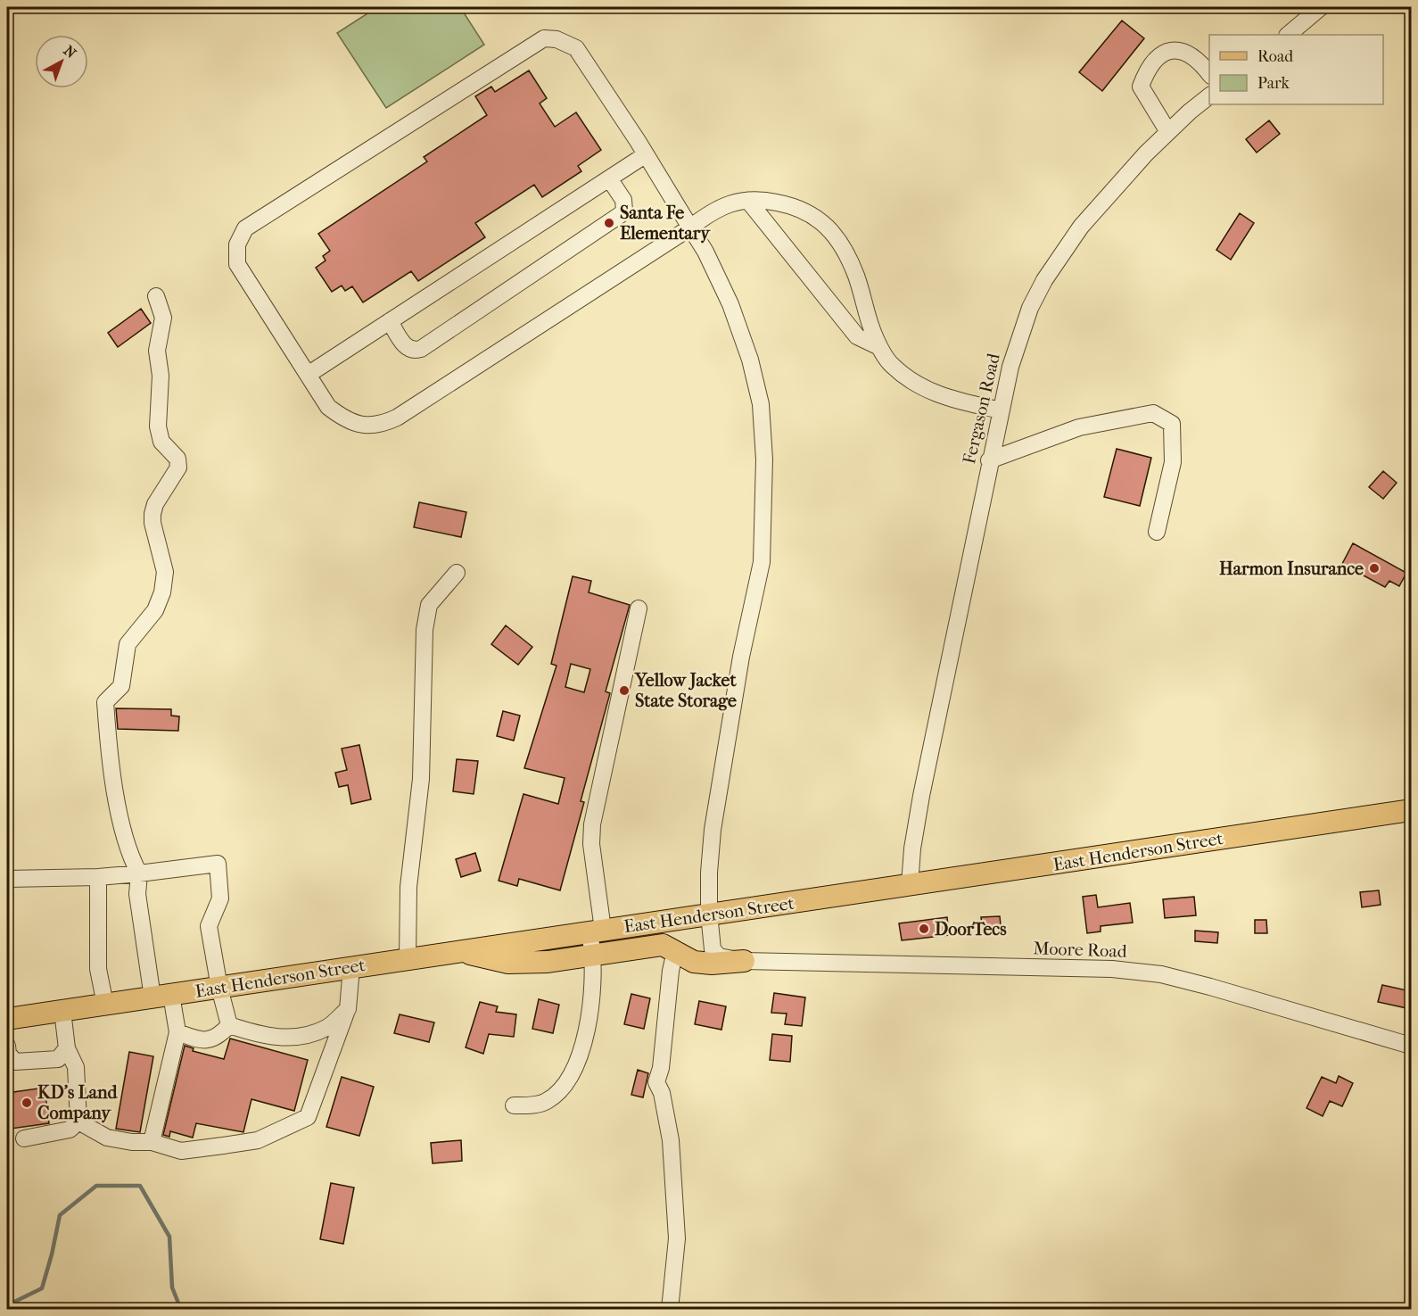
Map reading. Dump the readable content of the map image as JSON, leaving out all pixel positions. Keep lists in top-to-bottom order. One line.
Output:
{"streets":{"main road":["East Henderson Street"],"street":["Fergason Road","Moore Road"]},"crossings":[["Fergason Road","East Henderson Street"],["East Henderson Street","Moore Road"]],"places":["Santa Fe Elementary","Harmon Insurance","Yellow Jacket State Storage","DoorTecs","KD's Land Company"],"legend":["Road","Park"],"north":"top right"}
